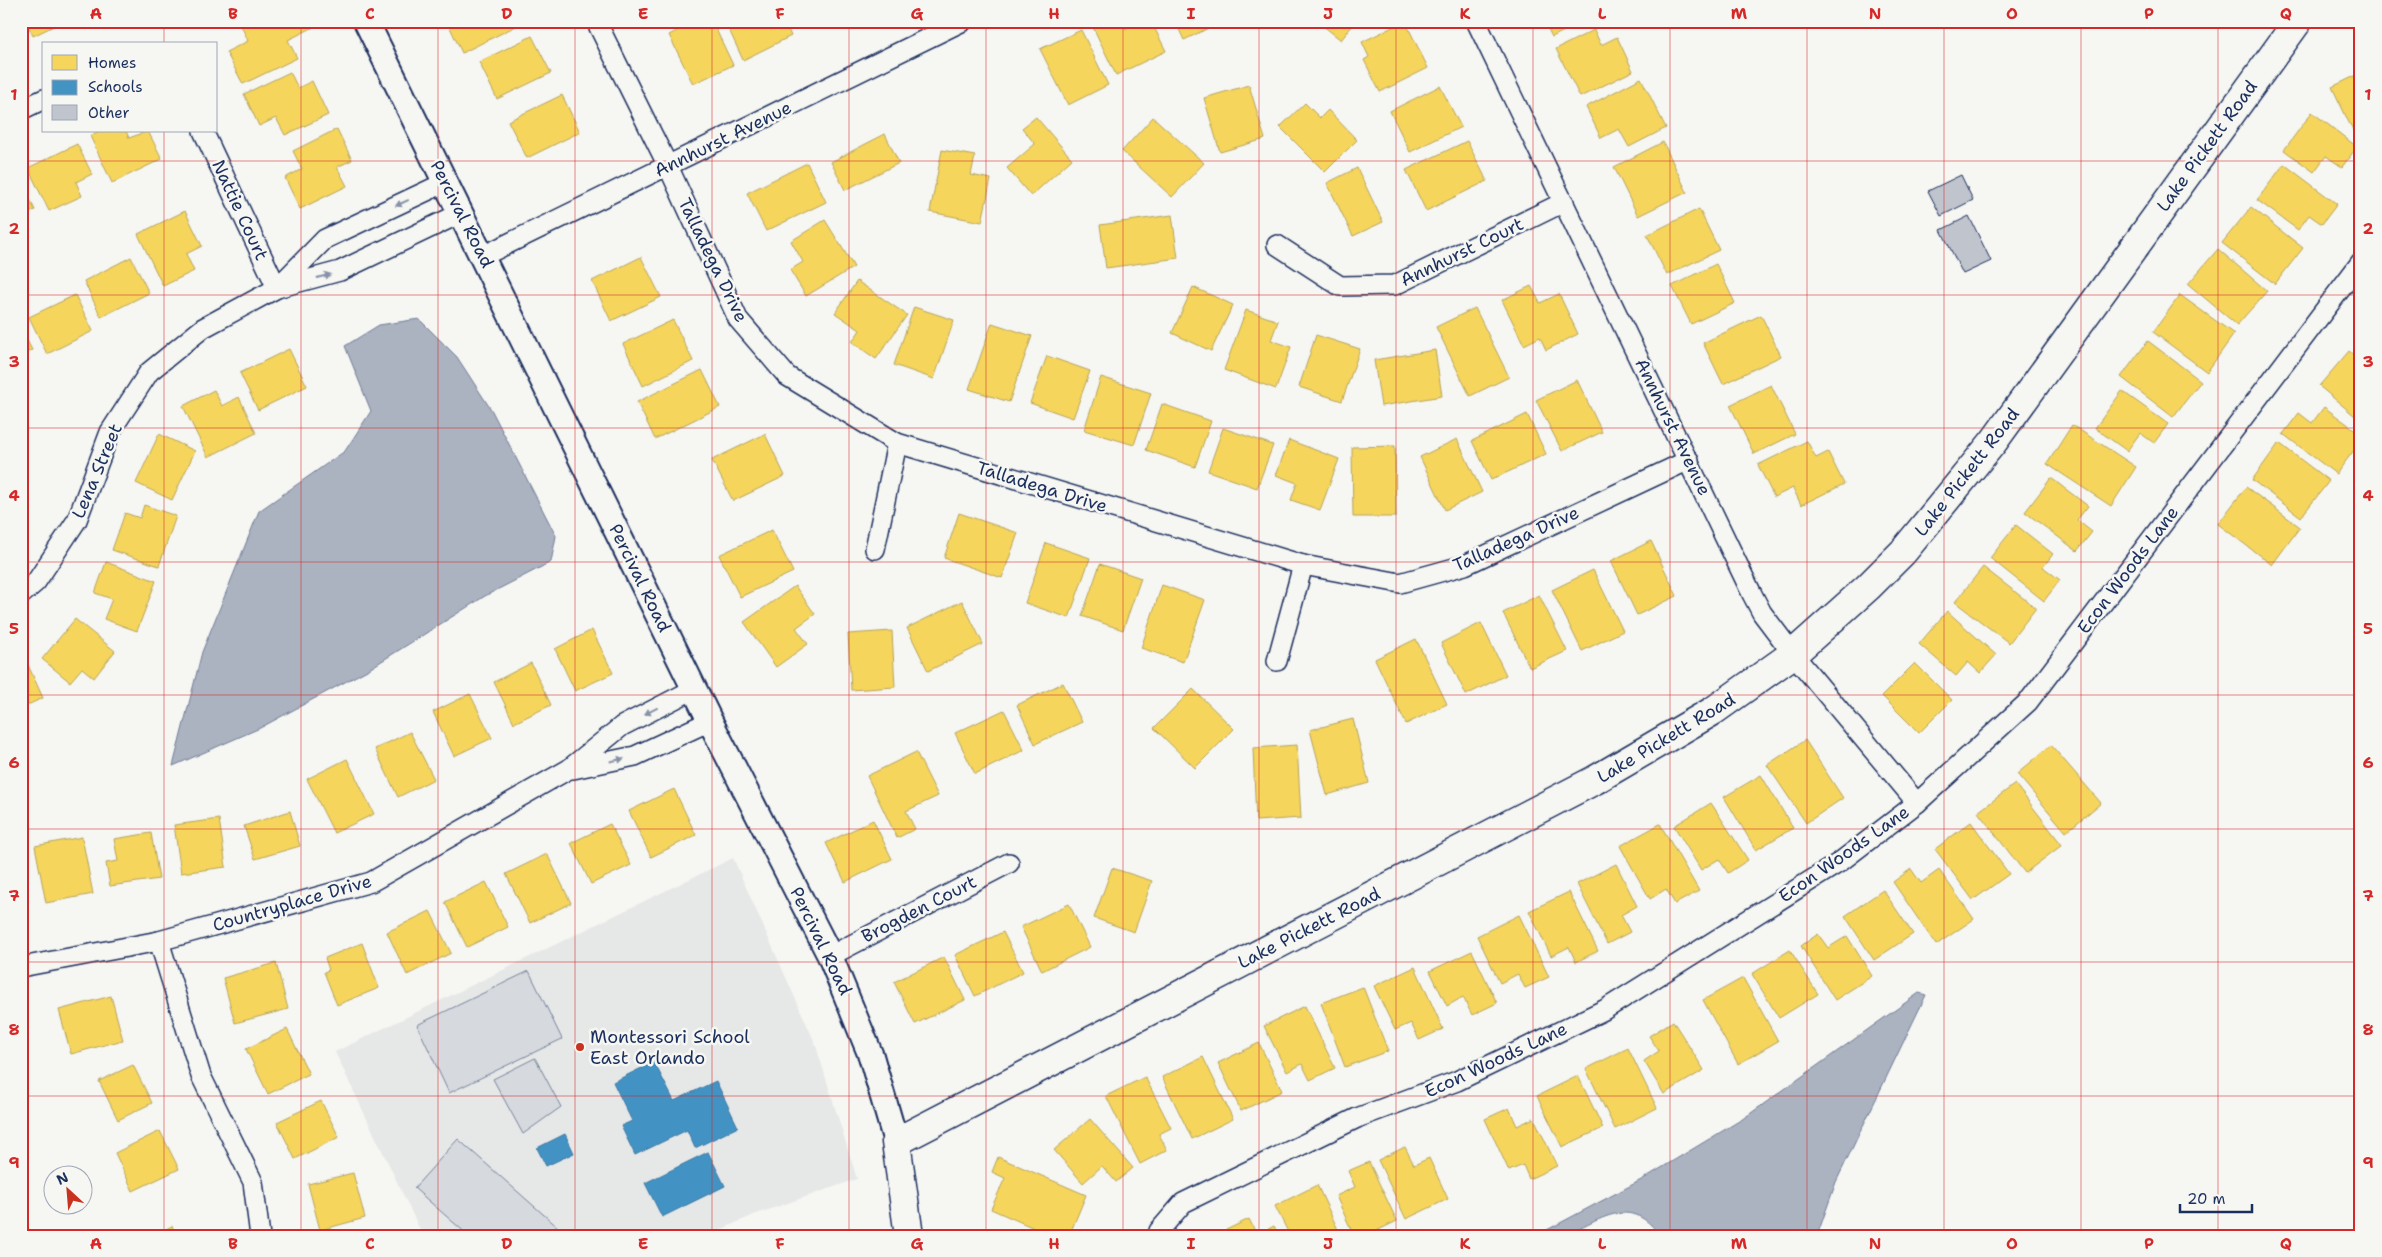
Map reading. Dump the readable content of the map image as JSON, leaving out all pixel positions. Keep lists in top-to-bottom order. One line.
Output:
{"streets":{"main road":["Lake Pickett Road"],"street":["Annhurst Avenue","Nattie Court","Percival Road","Annhurst Court","Talladega Drive","Lena Street","Econ Woods Lane","Countryplace Drive","Brogden Court"]},"crossings":[["Annhurst Avenue","Lake Pickett Road"],["Annhurst Avenue","Percival Road"],["Annhurst Avenue","Annhurst Court"],["Annhurst Avenue","Talladega Drive"],["Annhurst Avenue","Econ Woods Lane"],["Lake Pickett Road","Percival Road"],["Nattie Court","Lena Street"],["Percival Road","Lena Street"],["Percival Road","Countryplace Drive"],["Percival Road","Brogden Court"]],"places":["Montessori School East Orlando"],"legend":["Homes","Schools","Other"],"scale_bar":"20 m","north":"top left","grid":{"columns":["A","B","C","D","E","F","G","H","I","J","K","L","M","N","O","P","Q"],"rows":["1","2","3","4","5","6","7","8","9"]}}
